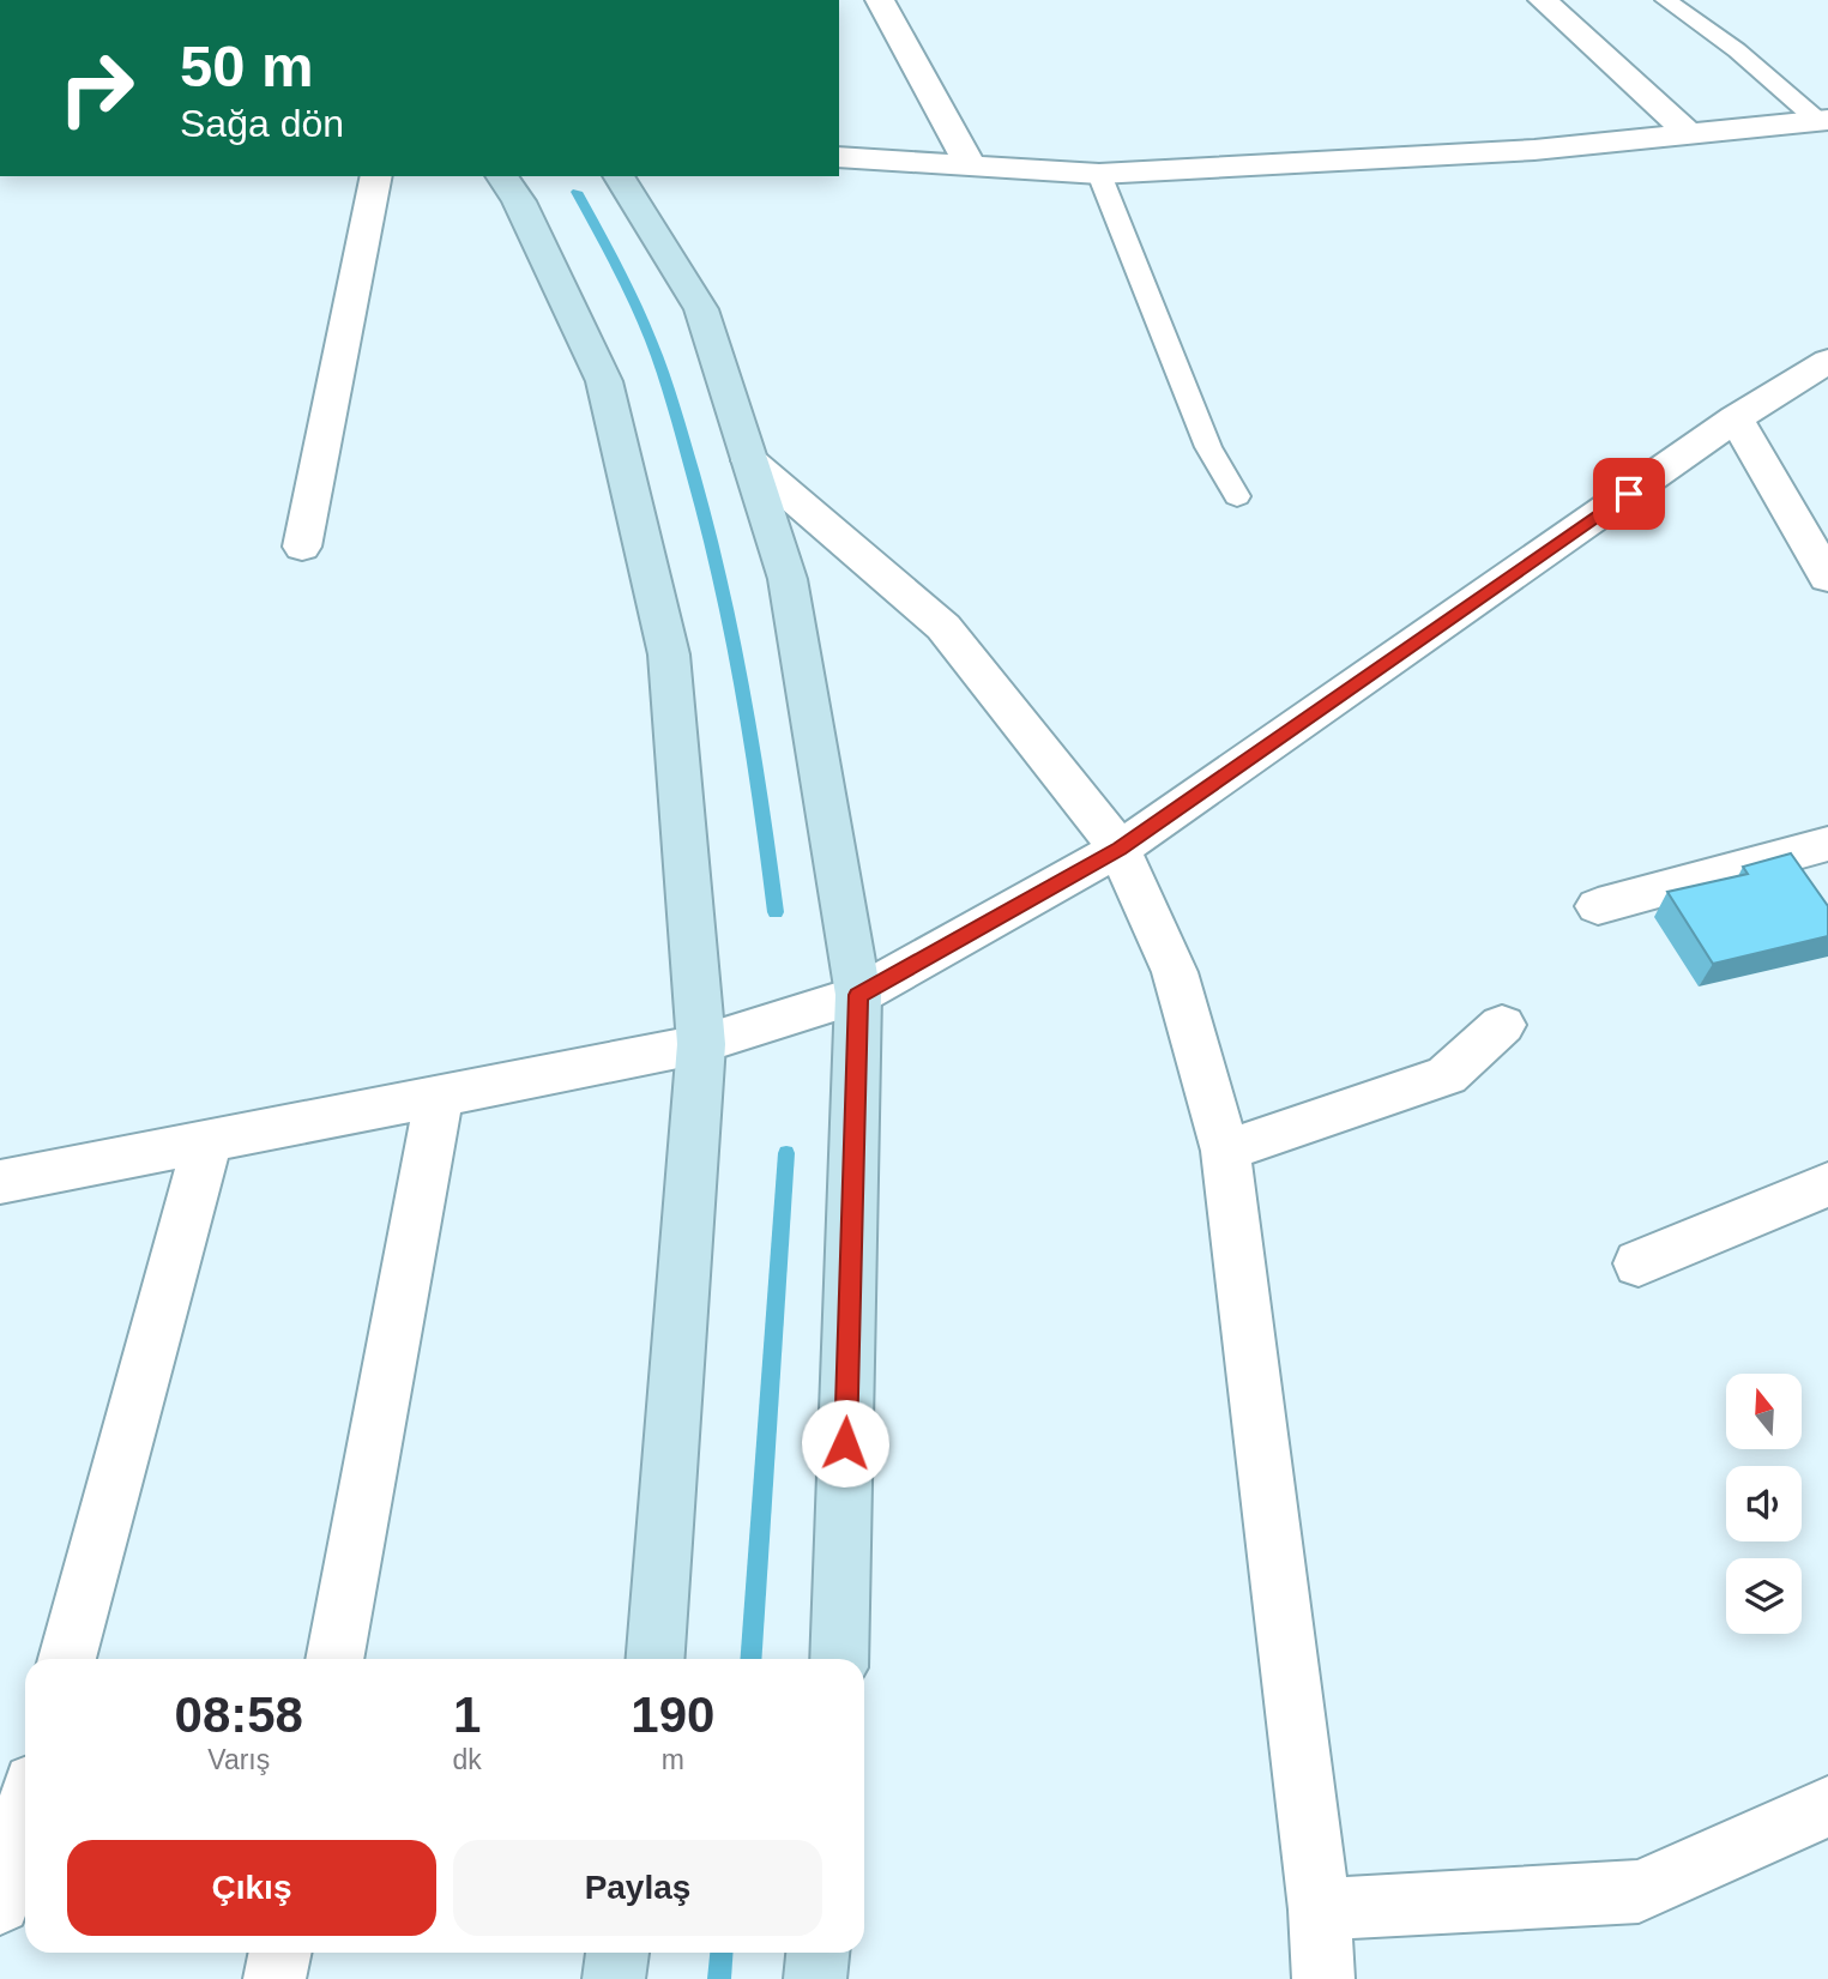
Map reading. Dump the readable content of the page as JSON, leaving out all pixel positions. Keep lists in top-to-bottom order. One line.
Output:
{"north":"top","page":{"turn":["50 m","Sağa dön"],"eta":["08:58","Varış","1","dk","190","m"],"buttons":["Çıkış","Paylaş"]}}
